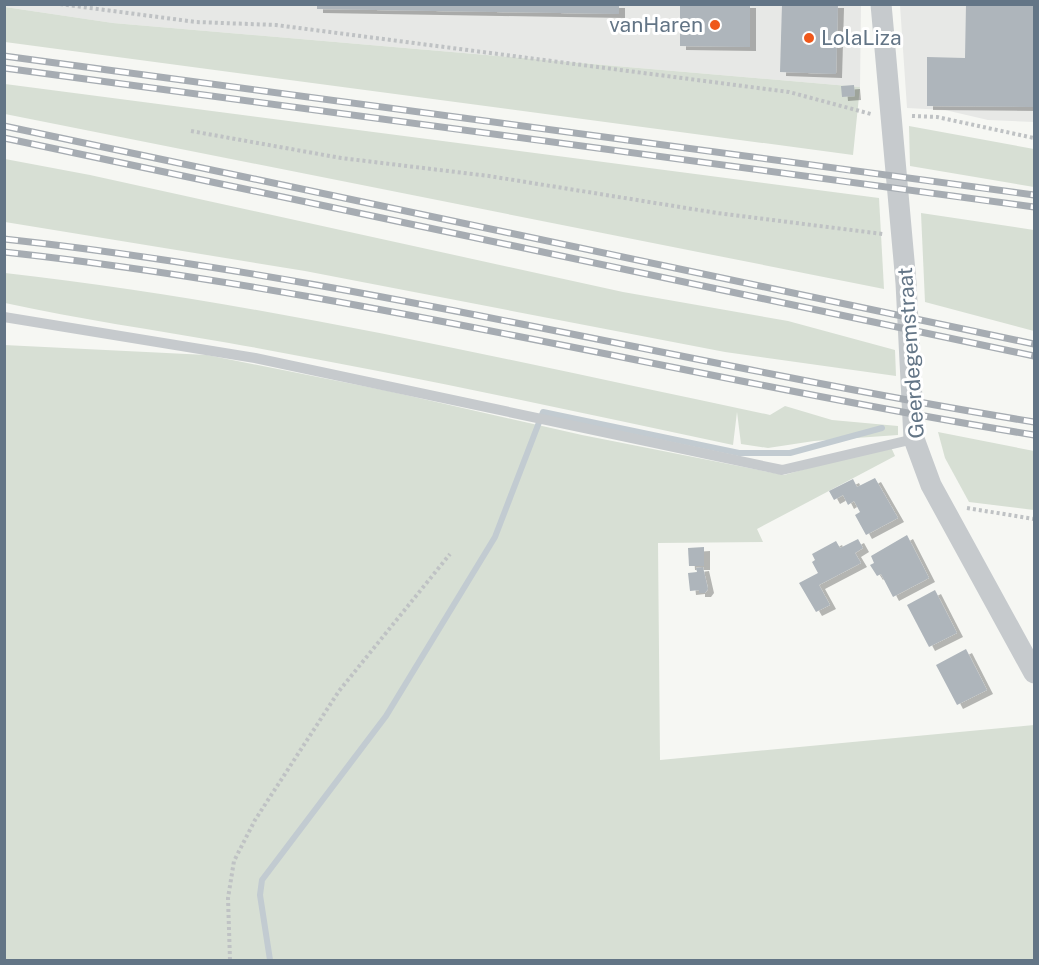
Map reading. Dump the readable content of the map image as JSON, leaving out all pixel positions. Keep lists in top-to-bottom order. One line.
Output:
{"streets":{"street":["Geerdegemstraat"]},"places":["vanHaren","LolaLiza"]}
